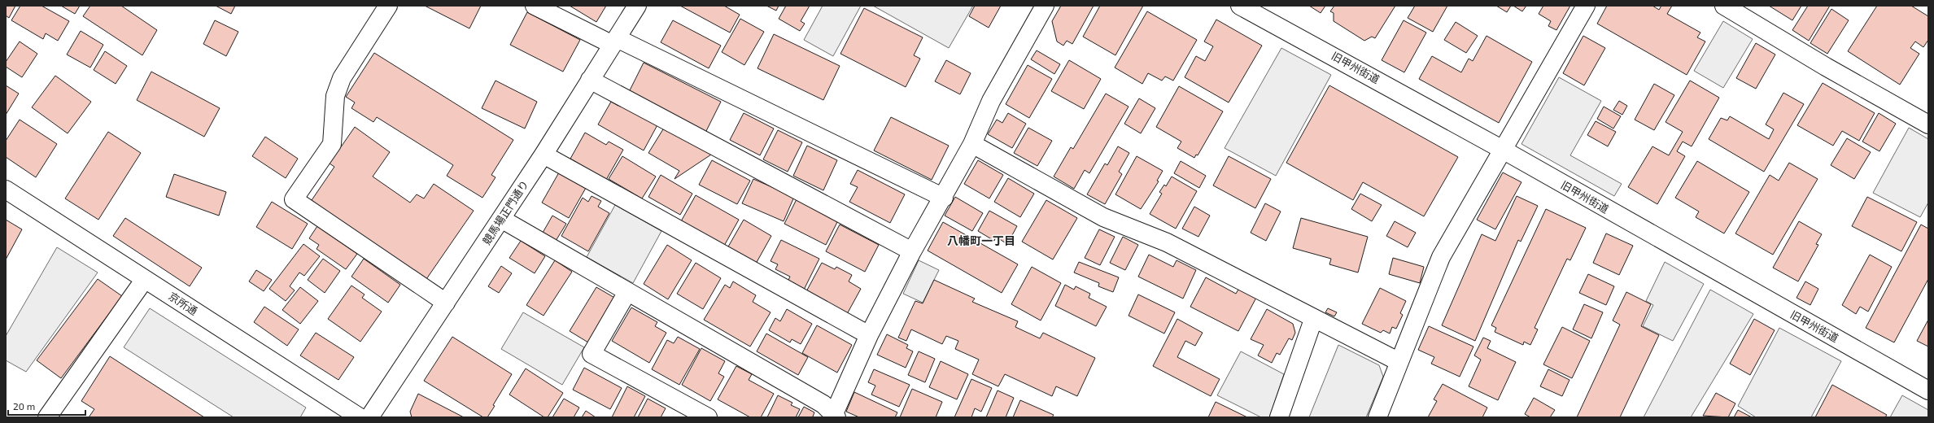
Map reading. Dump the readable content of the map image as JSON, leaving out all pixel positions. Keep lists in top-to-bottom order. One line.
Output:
{"streets":{"street":["旧甲州街道","競馬場正門通り","京所通"]},"districts":["八幡町一丁目"],"scale_bar":"20 m"}
